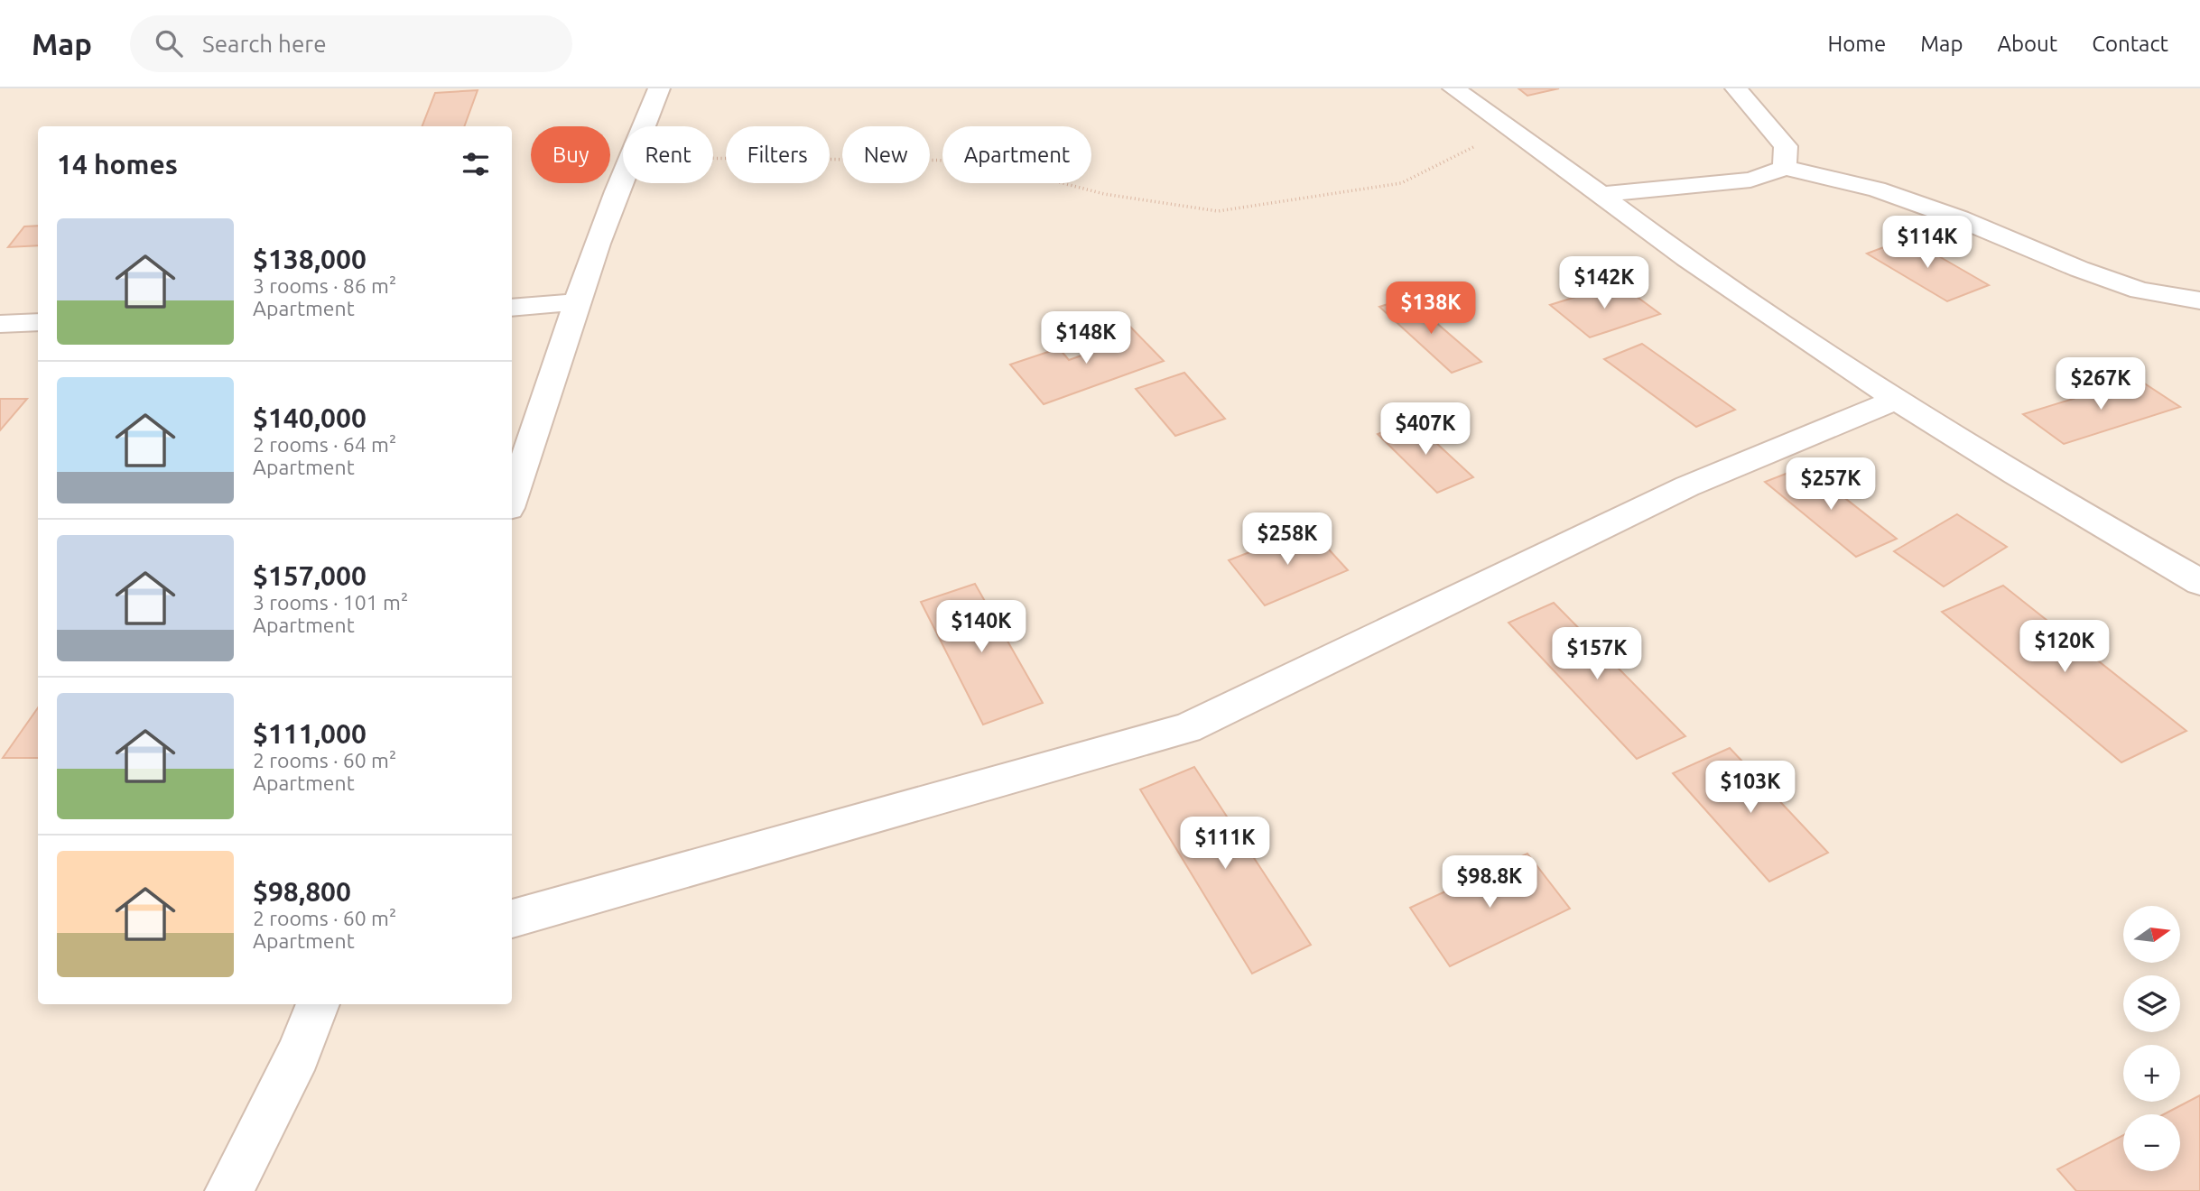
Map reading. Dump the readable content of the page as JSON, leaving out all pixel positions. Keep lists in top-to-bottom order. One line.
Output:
{"north":"right","page":{"header":"Map","search":"Search here","nav":["Home","Map","About","Contact"],"chip":["Buy","Rent","Filters","New","Apartment"],"heading":"14 homes","list":[{"name":"$138,000","note":"3 rooms · 86 m² · Apartment"},{"name":"$140,000","note":"2 rooms · 64 m² · Apartment"},{"name":"$157,000","note":"3 rooms · 101 m² · Apartment"},{"name":"$111,000","note":"2 rooms · 60 m² · Apartment"},{"name":"$98,800","note":"2 rooms · 60 m² · Apartment"}],"price":["$114K","$142K","$138K","$148K","$267K","$407K","$257K","$258K","$140K","$120K","$157K","$103K","$111K","$98.8K"],"map_buttons":["+","−"]}}
